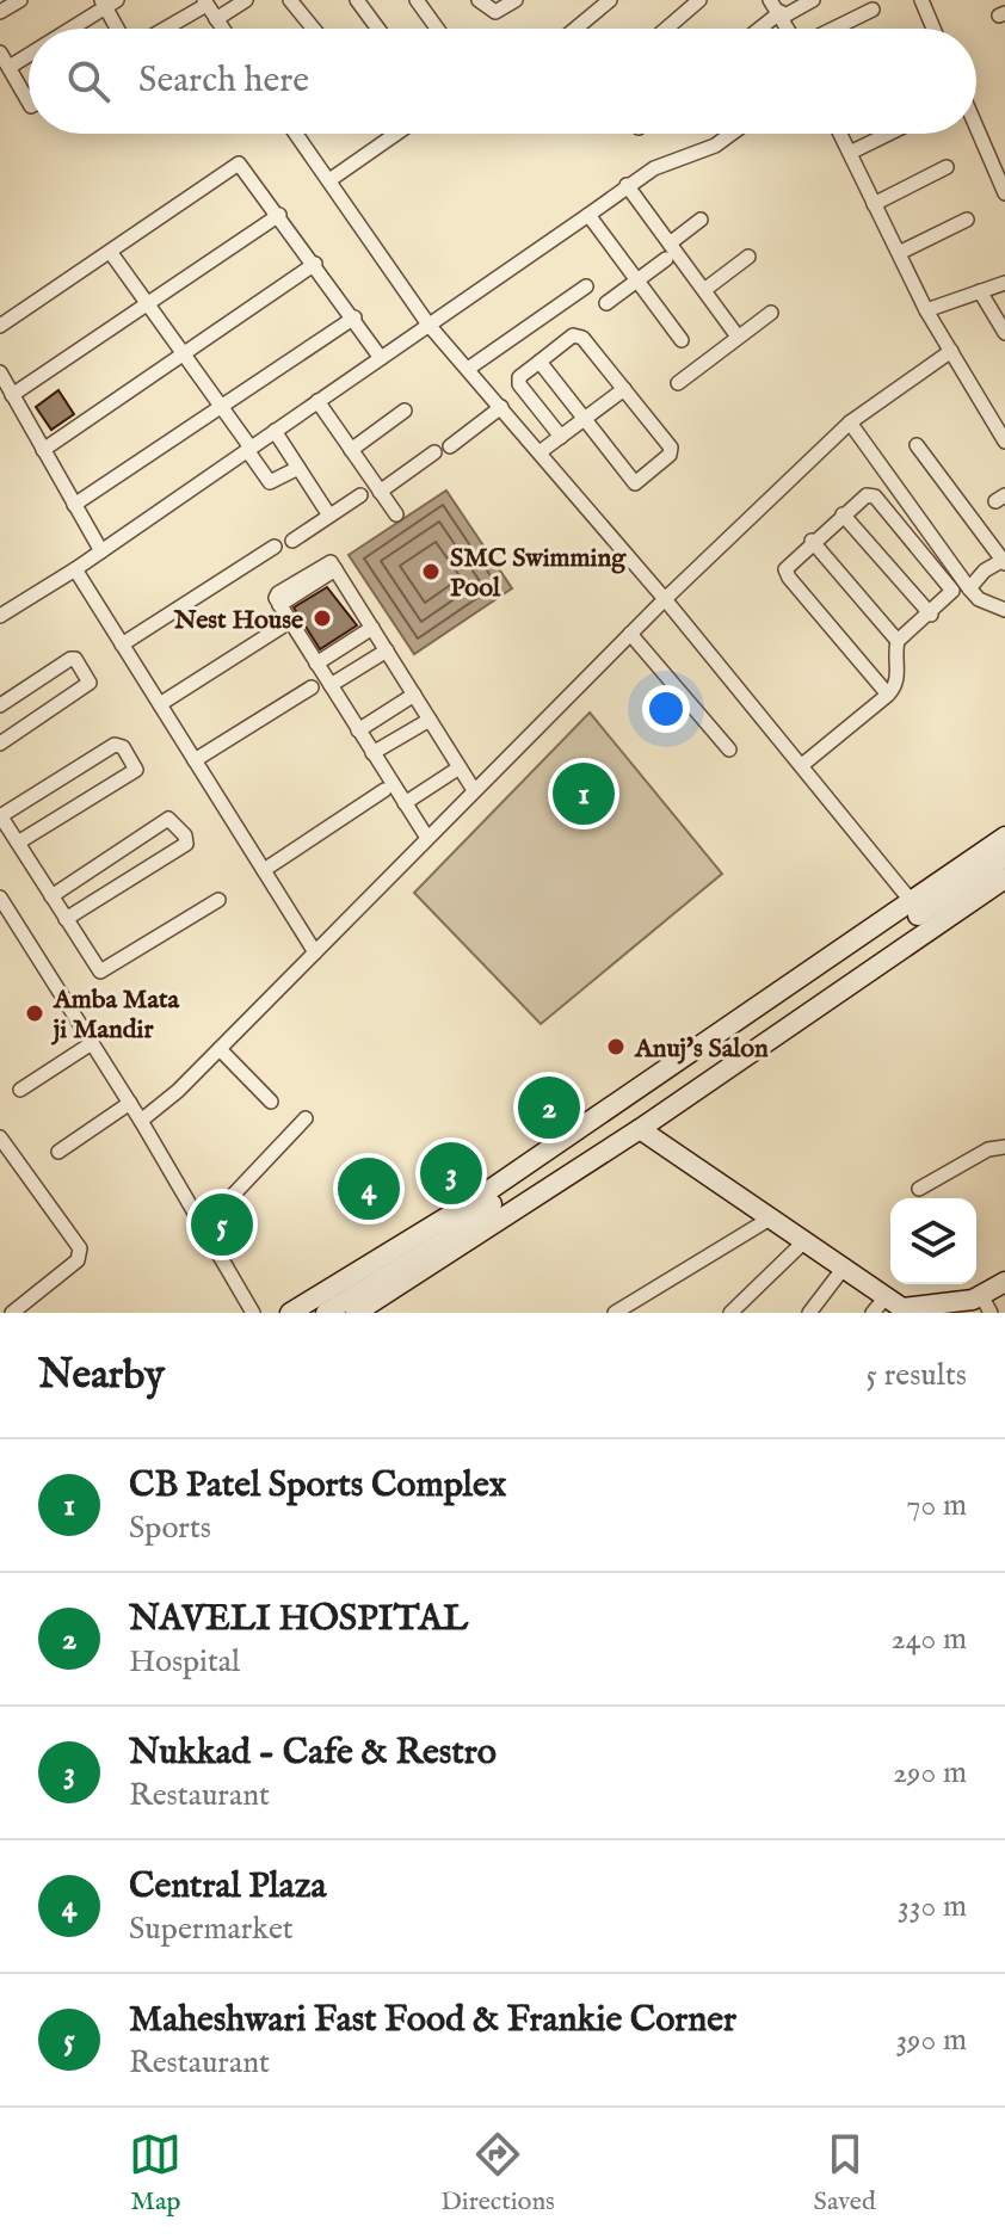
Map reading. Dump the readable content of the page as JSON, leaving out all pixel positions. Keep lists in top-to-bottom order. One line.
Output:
{"places":["SMC Swimming Pool","Nest House","Amba Mata ji Mandir","Anuj's Salon"],"page":{"search":"Search here","pins":["1","2","3","4","5"],"heading":["Nearby","5 results"],"list":[{"mark":"1","name":"CB Patel Sports Complex","note":"Sports","value":"70 m"},{"mark":"2","name":"NAVELI HOSPITAL","note":"Hospital","value":"240 m"},{"mark":"3","name":"Nukkad - Cafe & Restro","note":"Restaurant","value":"290 m"},{"mark":"4","name":"Central Plaza","note":"Supermarket","value":"330 m"},{"mark":"5","name":"Maheshwari Fast Food & Frankie Corner","note":"Restaurant","value":"390 m"}],"nav":["Map","Directions","Saved"]}}
